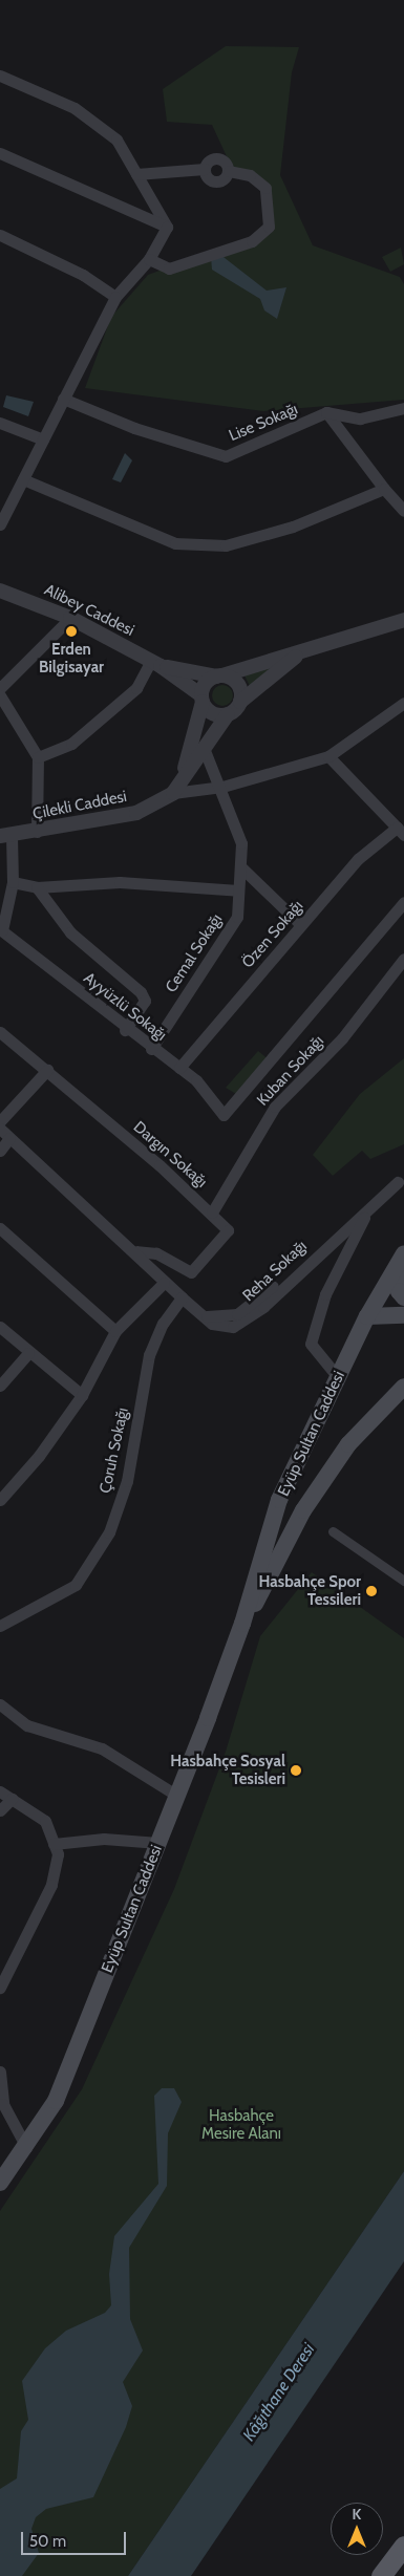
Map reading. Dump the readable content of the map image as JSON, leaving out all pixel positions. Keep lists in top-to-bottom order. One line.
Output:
{"streets":{"main road":["Eyüp Sultan Caddesi"],"street":["Lise Sokağı","Alibey Caddesi","Çilekli Caddesi","Özen Sokağı","Cemal Sokağı","Ayyüzlü Sokağı","Kuban Sokağı","Dargın Sokağı","Reha Sokağı","Çoruh Sokağı"]},"crossings":[["Alibey Caddesi","Çilekli Caddesi"],["Çilekli Caddesi","Cemal Sokağı"],["Özen Sokağı","Ayyüzlü Sokağı"],["Cemal Sokağı","Ayyüzlü Sokağı"],["Kuban Sokağı","Dargın Sokağı"],["Dargın Sokağı","Reha Sokağı"],["Reha Sokağı","Çoruh Sokağı"]],"water":["Kâğıthane Deresi"],"parks":["Hasbahçe Mesire Alanı"],"places":["Erden Bilgisayar","Hasbahçe Spor Tessileri","Hasbahçe Sosyal Tesisleri"],"scale_bar":"50 m","north":"top"}
